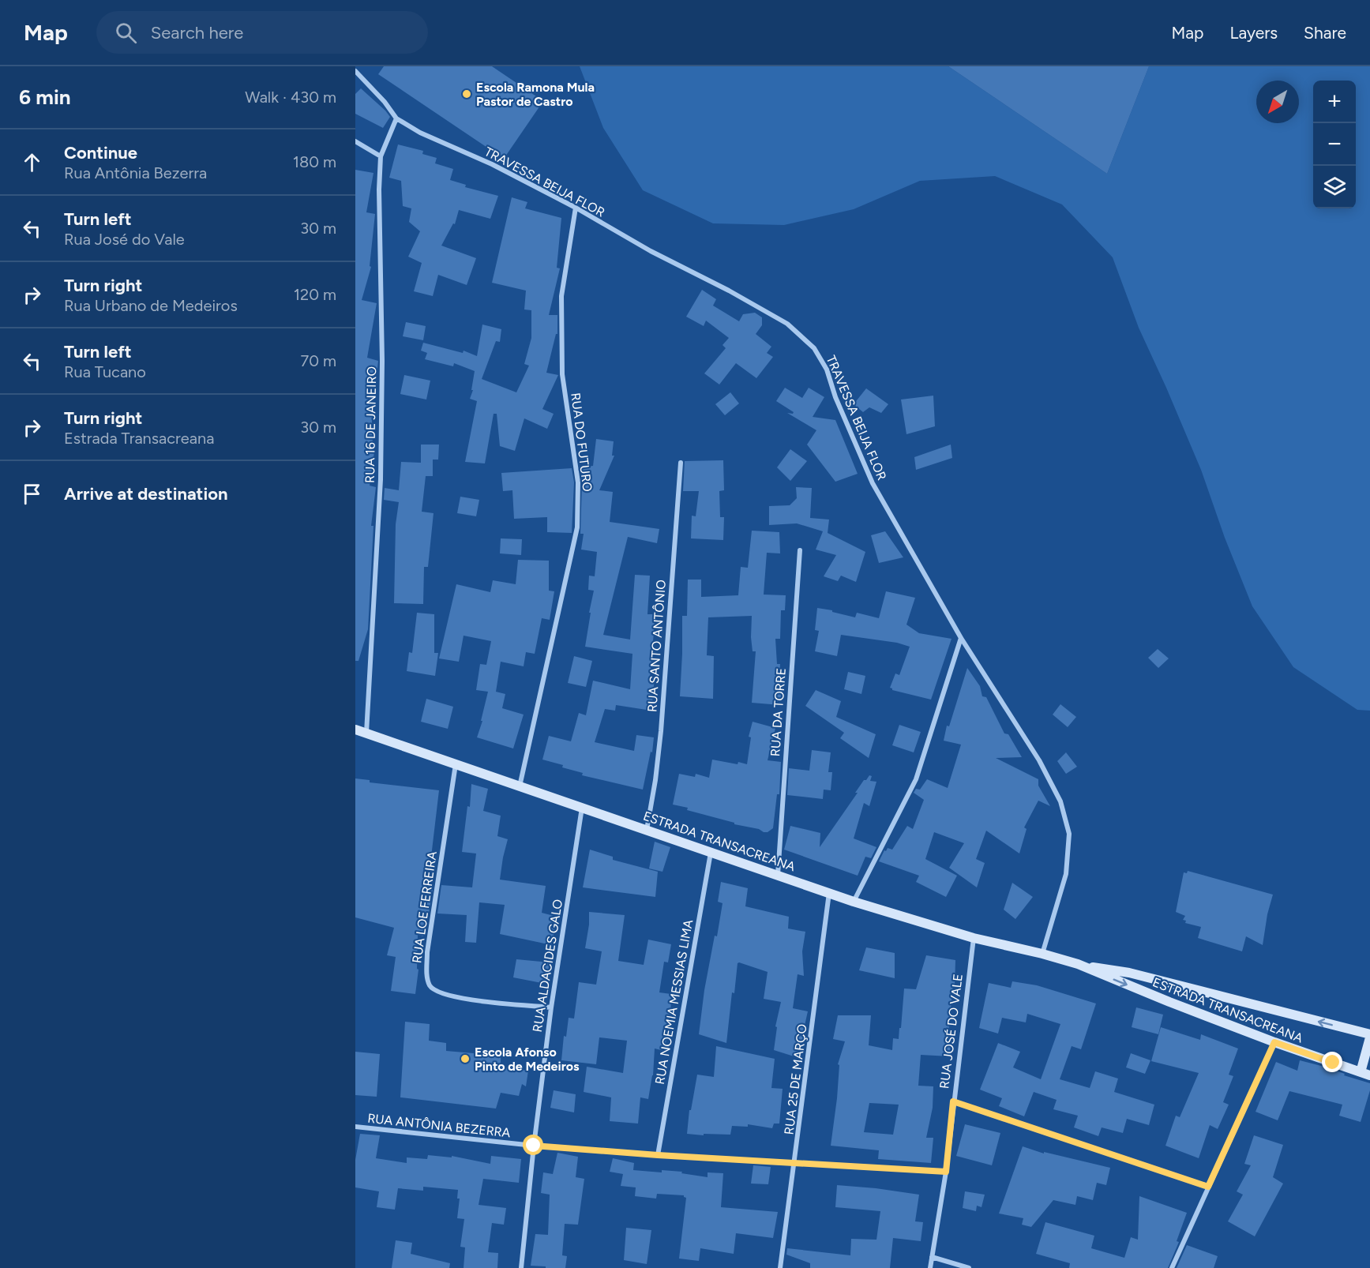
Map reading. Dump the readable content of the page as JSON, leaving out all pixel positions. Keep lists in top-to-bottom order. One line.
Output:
{"streets":{"street":["TRAVESSA BEIJA FLOR","RUA 16 DE JANEIRO","RUA DO FUTURO","RUA SANTO ANTÔNIO","RUA DA TORRE","ESTRADA TRANSACREANA","RUA LOE FERREIRA","RUA ALDACIDES GALO","RUA NOEMIA MESSIAS LIMA","RUA JOSÉ DO VALE","RUA 25 DE MARÇO","RUA ANTÔNIA BEZERRA"]},"crossings":[["TRAVESSA BEIJA FLOR","RUA 16 DE JANEIRO"],["TRAVESSA BEIJA FLOR","RUA DO FUTURO"],["TRAVESSA BEIJA FLOR","ESTRADA TRANSACREANA"],["RUA 16 DE JANEIRO","ESTRADA TRANSACREANA"],["RUA DO FUTURO","ESTRADA TRANSACREANA"],["RUA SANTO ANTÔNIO","ESTRADA TRANSACREANA"],["RUA DA TORRE","ESTRADA TRANSACREANA"],["ESTRADA TRANSACREANA","RUA LOE FERREIRA"],["ESTRADA TRANSACREANA","RUA ALDACIDES GALO"],["ESTRADA TRANSACREANA","RUA NOEMIA MESSIAS LIMA"],["ESTRADA TRANSACREANA","RUA JOSÉ DO VALE"],["ESTRADA TRANSACREANA","RUA 25 DE MARÇO"],["RUA LOE FERREIRA","RUA ALDACIDES GALO"],["RUA ALDACIDES GALO","RUA ANTÔNIA BEZERRA"],["RUA NOEMIA MESSIAS LIMA","RUA ANTÔNIA BEZERRA"],["RUA JOSÉ DO VALE","RUA ANTÔNIA BEZERRA"],["RUA 25 DE MARÇO","RUA ANTÔNIA BEZERRA"]],"places":["Escola Ramona Mula Pastor de Castro","Escola Afonso Pinto de Medeiros"],"north":"bottom left","page":{"header":"Map","search":"Search here","nav":["Map","Layers","Share"],"heading":["6 min","Walk · 430 m"],"map_buttons":["+","−"],"list":[["Continue","Rua Antônia Bezerra","180 m"],["Turn left","Rua José do Vale","30 m"],["Turn right","Rua Urbano de Medeiros","120 m"],["Turn left","Rua Tucano","70 m"],["Turn right","Estrada Transacreana","30 m"],"Arrive at destination"]}}
